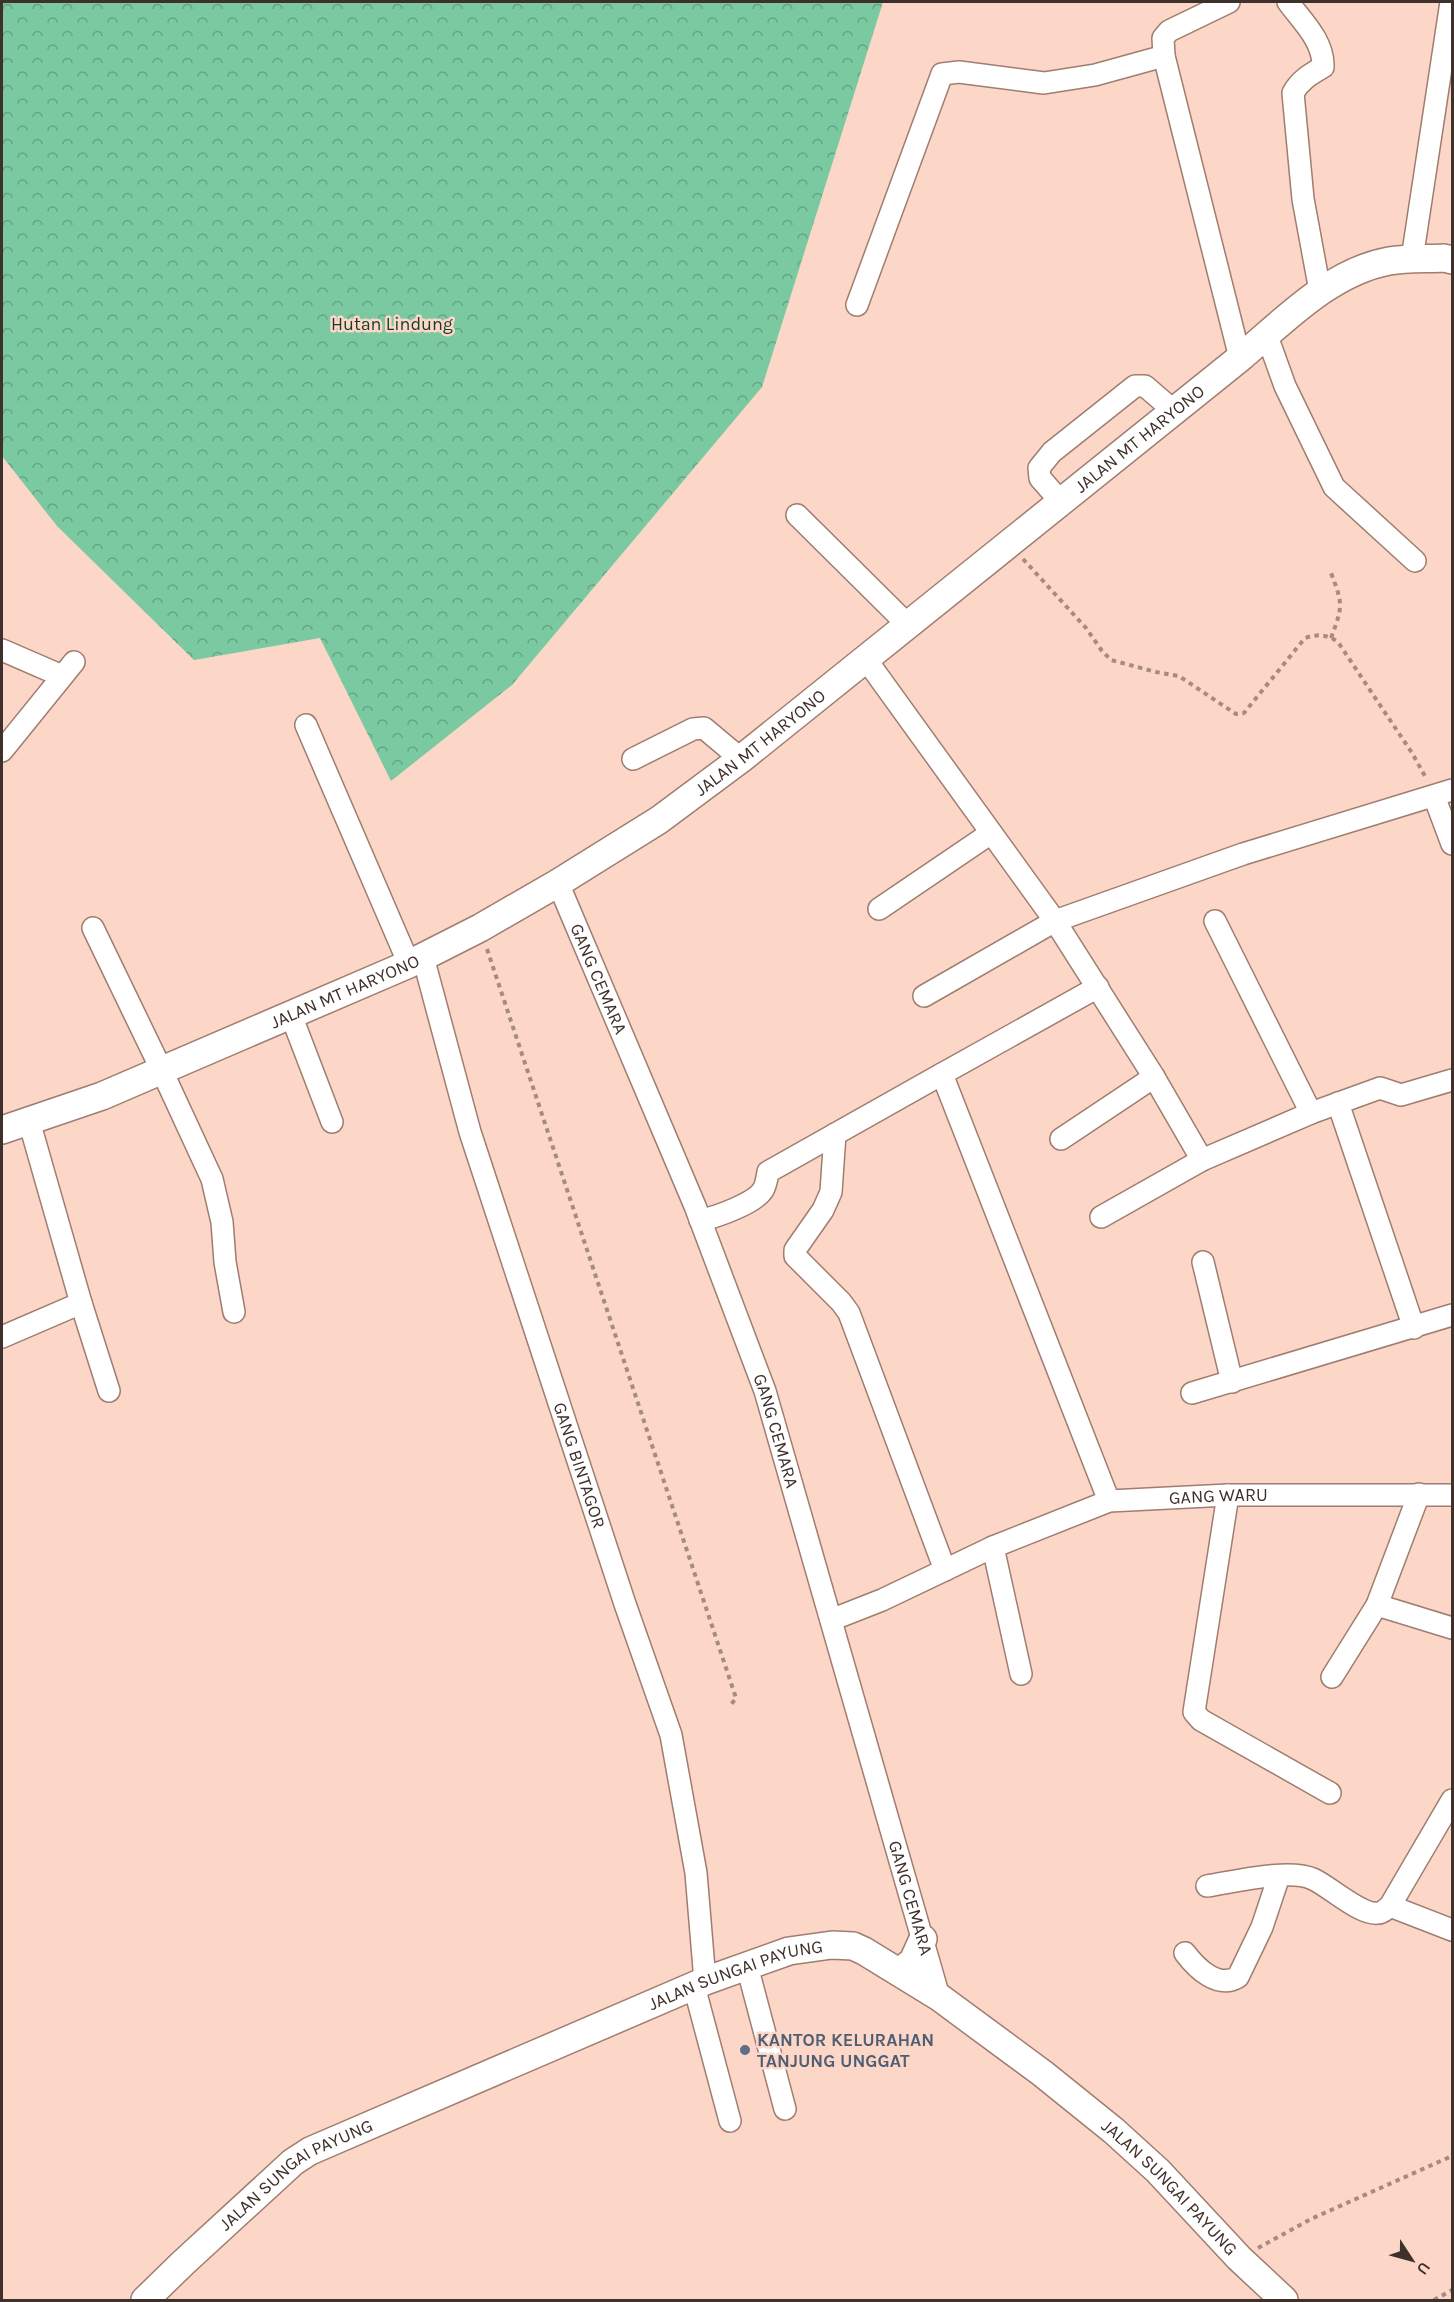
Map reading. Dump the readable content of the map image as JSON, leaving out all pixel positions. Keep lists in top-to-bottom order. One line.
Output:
{"streets":{"main road":["JALAN MT HARYONO","JALAN SUNGAI PAYUNG"],"street":["GANG CEMARA","GANG BINTAGOR","GANG WARU"]},"crossings":[["JALAN MT HARYONO","GANG CEMARA"],["JALAN MT HARYONO","GANG BINTAGOR"],["GANG CEMARA","JALAN SUNGAI PAYUNG"],["GANG BINTAGOR","JALAN SUNGAI PAYUNG"]],"parks":["Hutan Lindung"],"places":["KANTOR KELURAHAN TANJUNG UNGGAT"],"north":"bottom right"}
